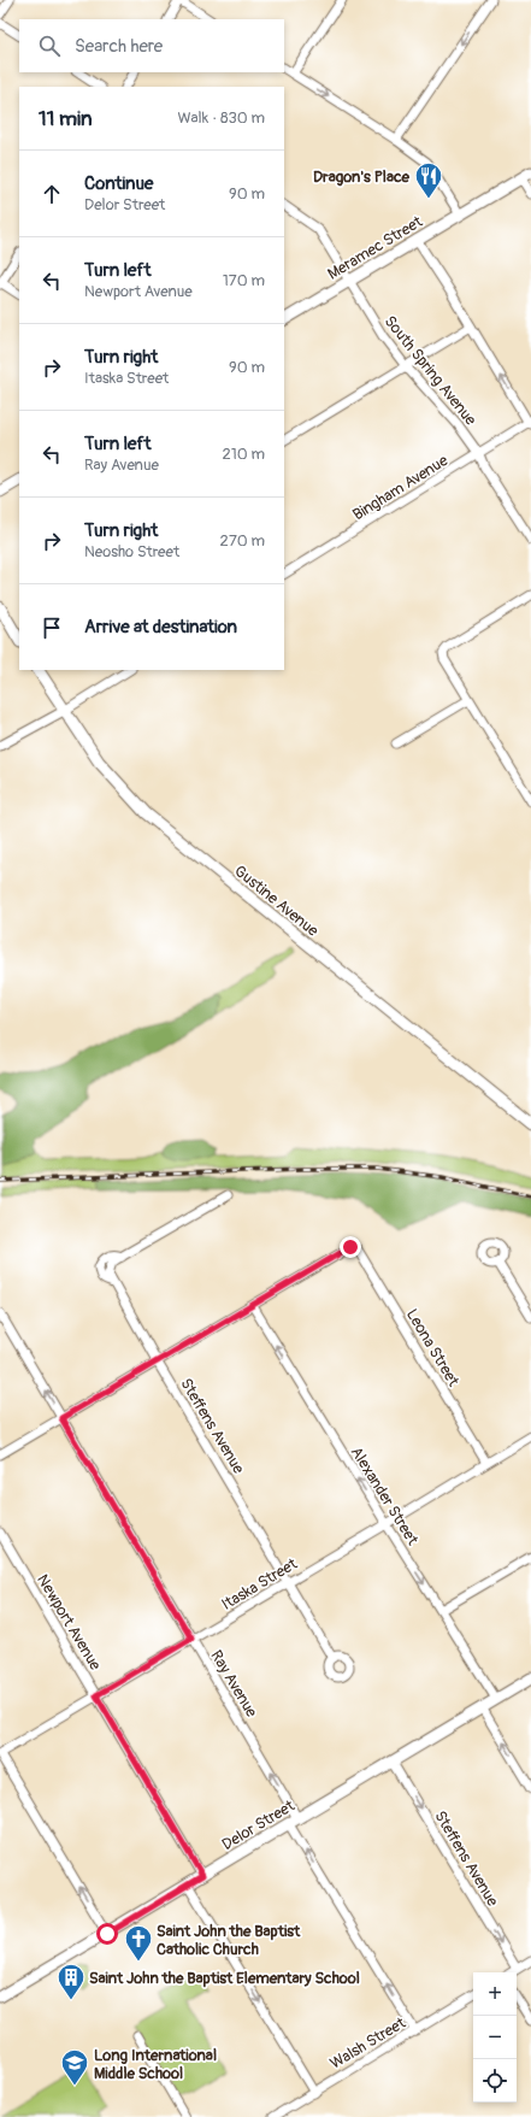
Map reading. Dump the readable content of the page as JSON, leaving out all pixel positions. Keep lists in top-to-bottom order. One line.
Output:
{"streets":{"street":["Meramec Street","South Spring Avenue","Bingham Avenue","Gustine Avenue","Leona Street","Steffens Avenue","Alexander Street","Itaska Street","Newport Avenue","Ray Avenue","Delor Street","Walsh Street"]},"crossings":[["Meramec Street","South Spring Avenue"],["South Spring Avenue","Bingham Avenue"],["Leona Street","Alexander Street"],["Leona Street","Itaska Street"],["Steffens Avenue","Itaska Street"],["Steffens Avenue","Delor Street"],["Alexander Street","Itaska Street"],["Alexander Street","Delor Street"],["Itaska Street","Newport Avenue"],["Itaska Street","Ray Avenue"],["Newport Avenue","Delor Street"],["Ray Avenue","Delor Street"],["Ray Avenue","Walsh Street"]],"one_way":["Ray Avenue"],"places":{"restaurant":["Dragon's Place"],"church":["Saint John the Baptist Catholic Church"],"building":["Saint John the Baptist Elementary School"],"school or university":["Long International Middle School"]},"page":{"search":"Search here","heading":["11 min","Walk · 830 m"],"list":[["Continue","Delor Street","90 m"],["Turn left","Newport Avenue","170 m"],["Turn right","Itaska Street","90 m"],["Turn left","Ray Avenue","210 m"],["Turn right","Neosho Street","270 m"],"Arrive at destination"],"map_buttons":["+","−"]}}
